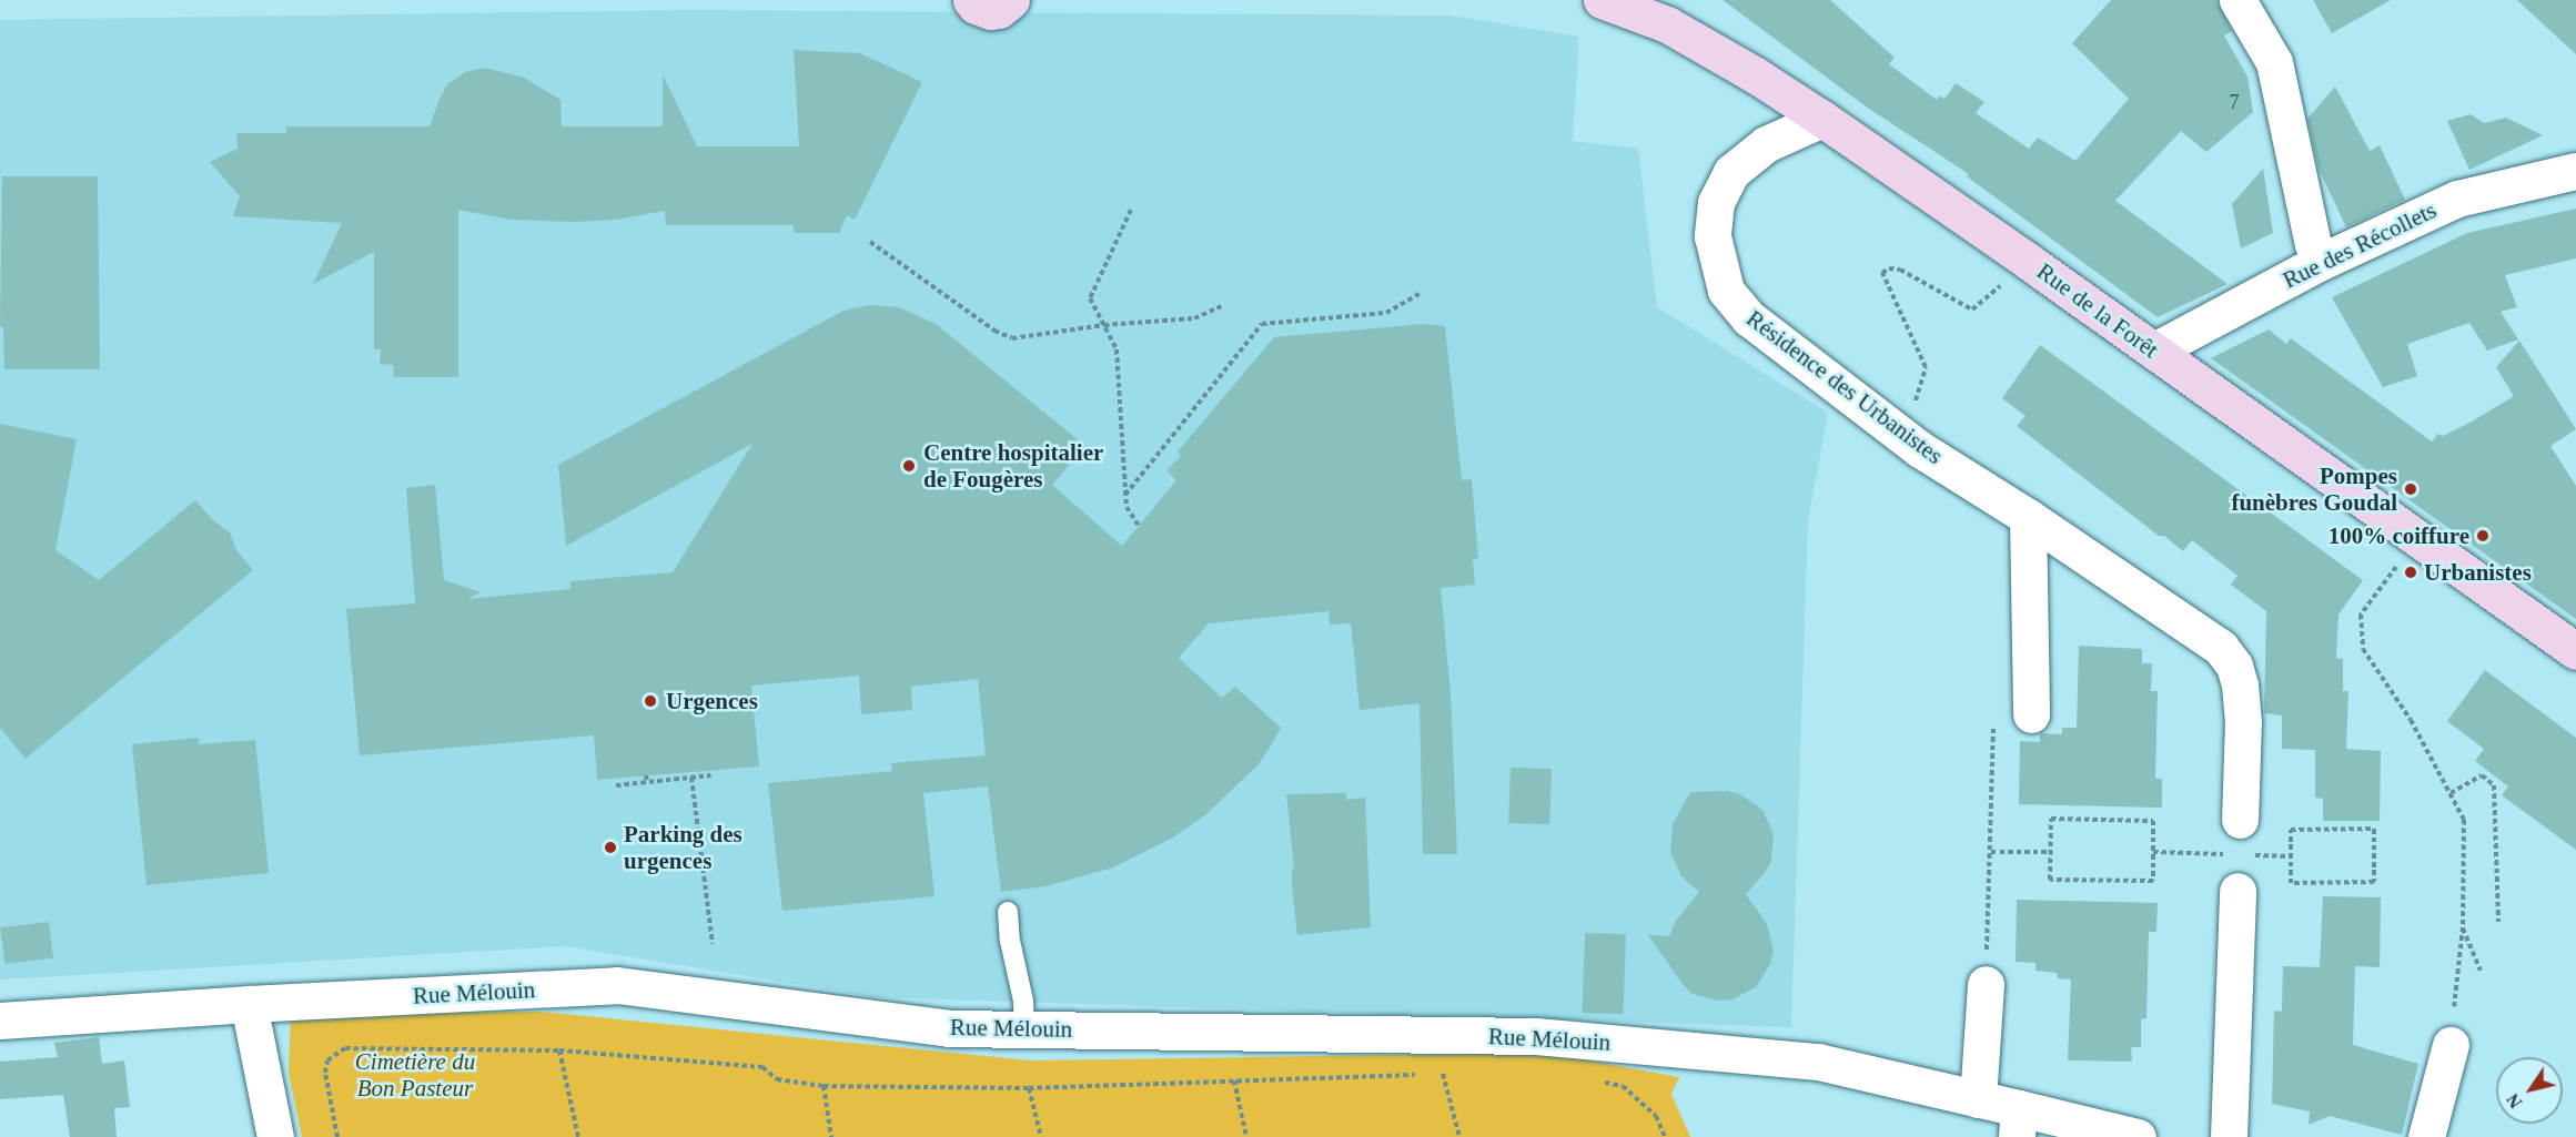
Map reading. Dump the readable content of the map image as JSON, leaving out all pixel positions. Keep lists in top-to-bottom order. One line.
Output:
{"streets":{"main road":["Rue de la Forêt"],"street":["Rue des Récollets","Résidence des Urbanistes","Rue Mélouin"]},"crossings":[["Rue des Récollets","Rue de la Forêt"],["Rue de la Forêt","Résidence des Urbanistes"]],"parks":["Cimetière du Bon Pasteur"],"places":["Centre hospitalier de Fougères","Pompes funèbres Goudal","100% coiffure","Urbanistes","Urgences","Parking des urgences"],"house_numbers":["7"],"north":"bottom left"}
